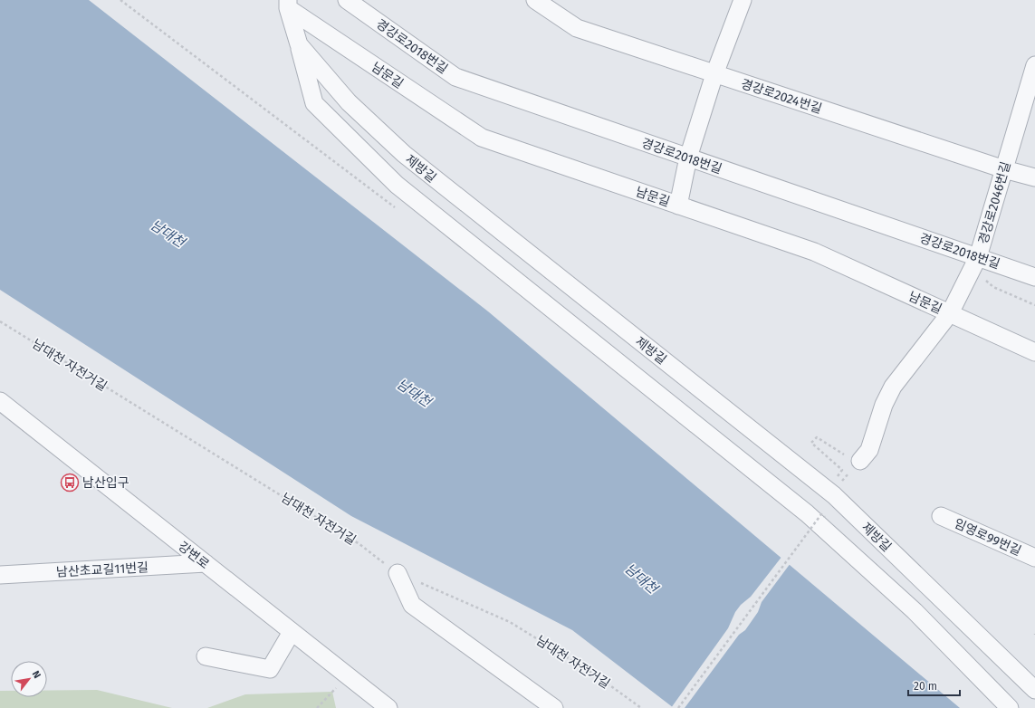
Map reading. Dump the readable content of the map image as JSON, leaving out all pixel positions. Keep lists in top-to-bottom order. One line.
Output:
{"streets":{"street":["경강로2018번길","남문길","경강로2024번길","제방길","경강로2046번길","임영로99번길","강변로","남산초교길11번길"],"path":["남대천 자전거길"]},"crossings":[["경강로2018번길","경강로2046번길"],["남문길","제방길"],["남문길","경강로2046번길"],["경강로2024번길","경강로2046번길"],["강변로","남산초교길11번길"]],"water":["남대천"],"places":{"bus stop":["남산입구"]},"scale_bar":"20 m","north":"top right"}
